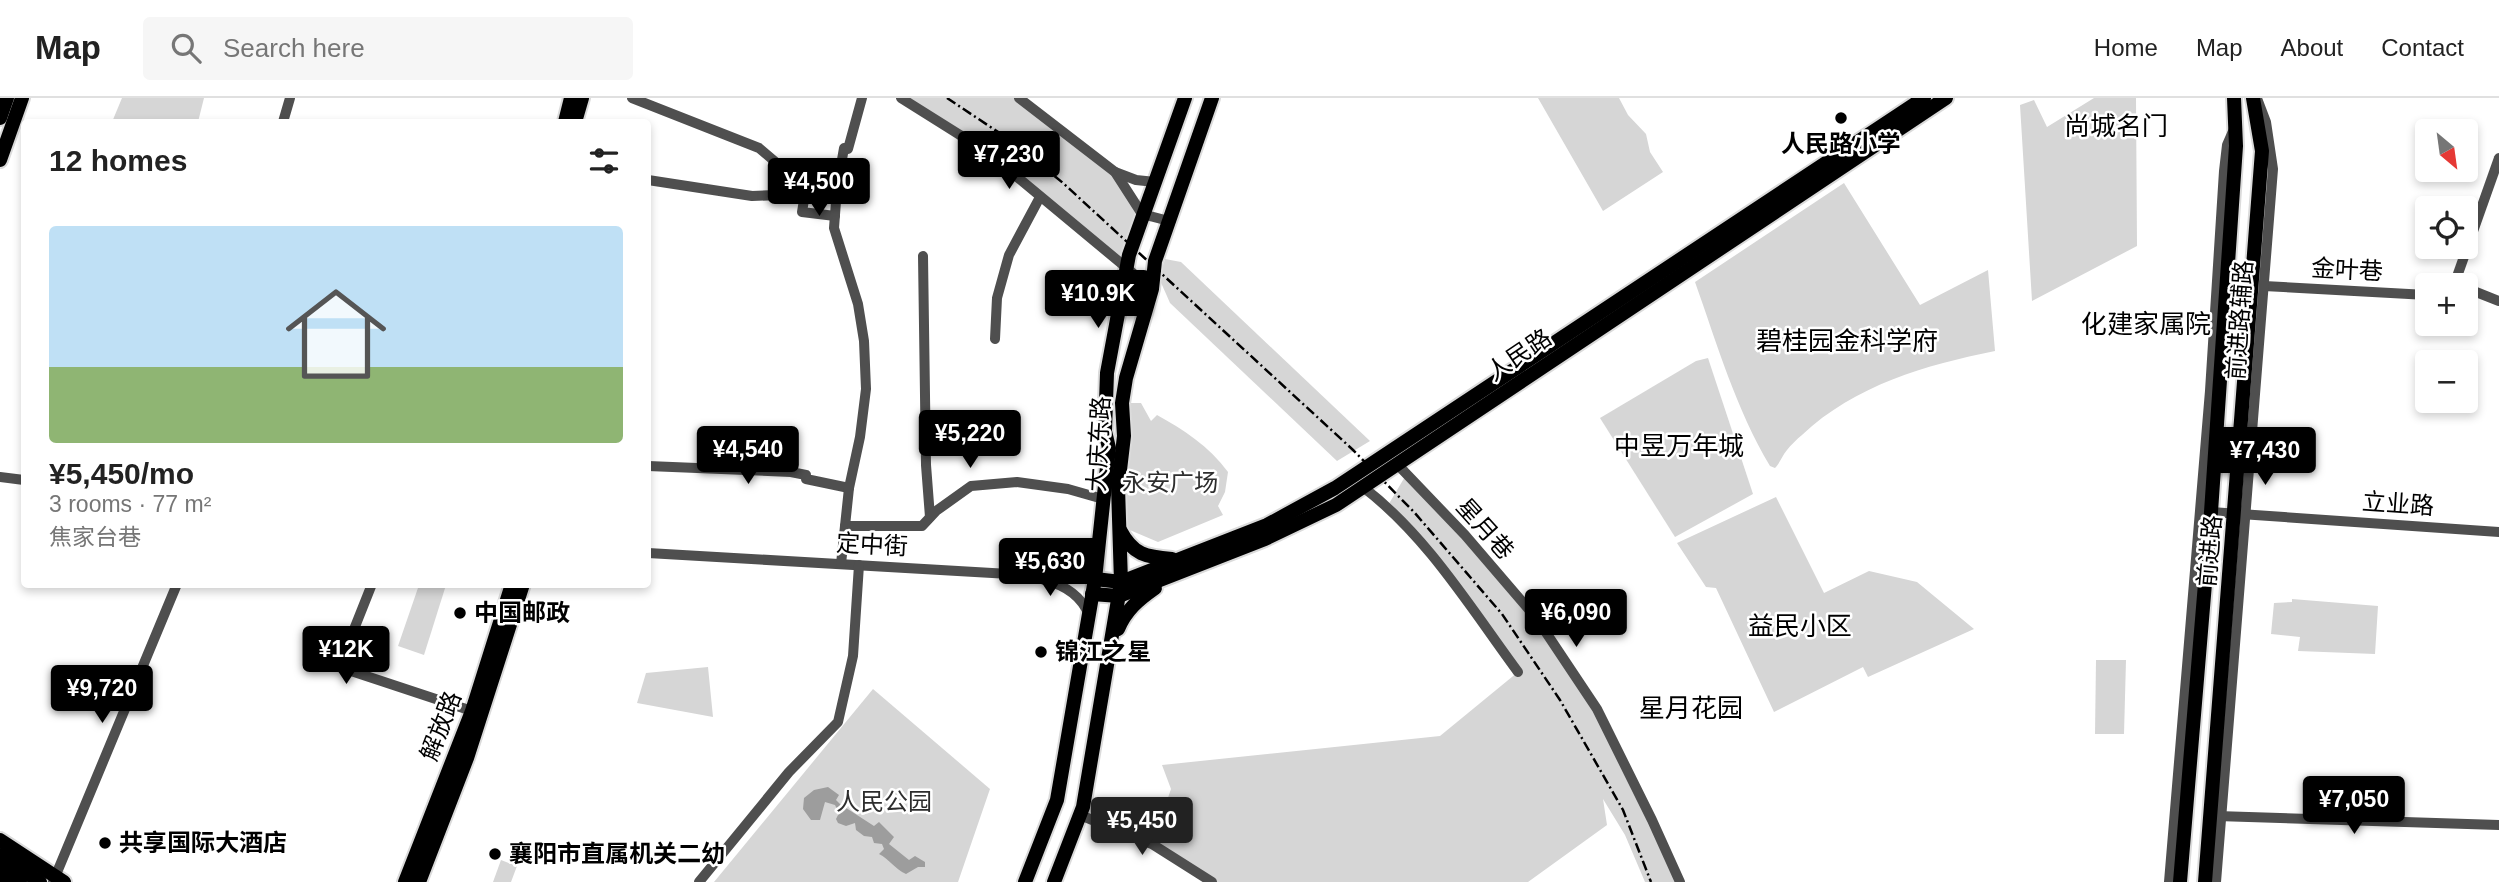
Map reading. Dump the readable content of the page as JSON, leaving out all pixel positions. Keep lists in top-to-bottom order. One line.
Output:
{"streets":{"main road":["人民路","大庆东路","前进路","解放路"],"street":["金叶巷","前进路辅路","立业路","星月巷","定中街"]},"crossings":[["金叶巷","前进路辅路"],["前进路辅路","立业路"],["前进路辅路","前进路"],["人民路","大庆东路"],["人民路","星月巷"],["人民路","定中街"],["大庆东路","定中街"],["立业路","前进路"]],"districts":["尚城名门","化建家属院","碧桂园金科学府","中昱万年城","益民小区","星月花园"],"parks":["永安广场","人民公园"],"places":["人民路小学","中国邮政","锦江之星","共享国际大酒店","襄阳市直属机关二幼"],"north":"bottom right","page":{"header":"Map","search":"Search here","nav":["Home","Map","About","Contact"],"map_buttons":["+","−"],"heading":"12 homes","price":["¥7,230","¥4,500","¥10.9K","¥5,220","¥4,540","¥7,430","¥5,630","¥6,090","¥12K","¥9,720","¥7,050","¥5,450"],"list":[{"name":"¥5,450/mo","note":"3 rooms · 77 m² · 焦家台巷"}]}}
